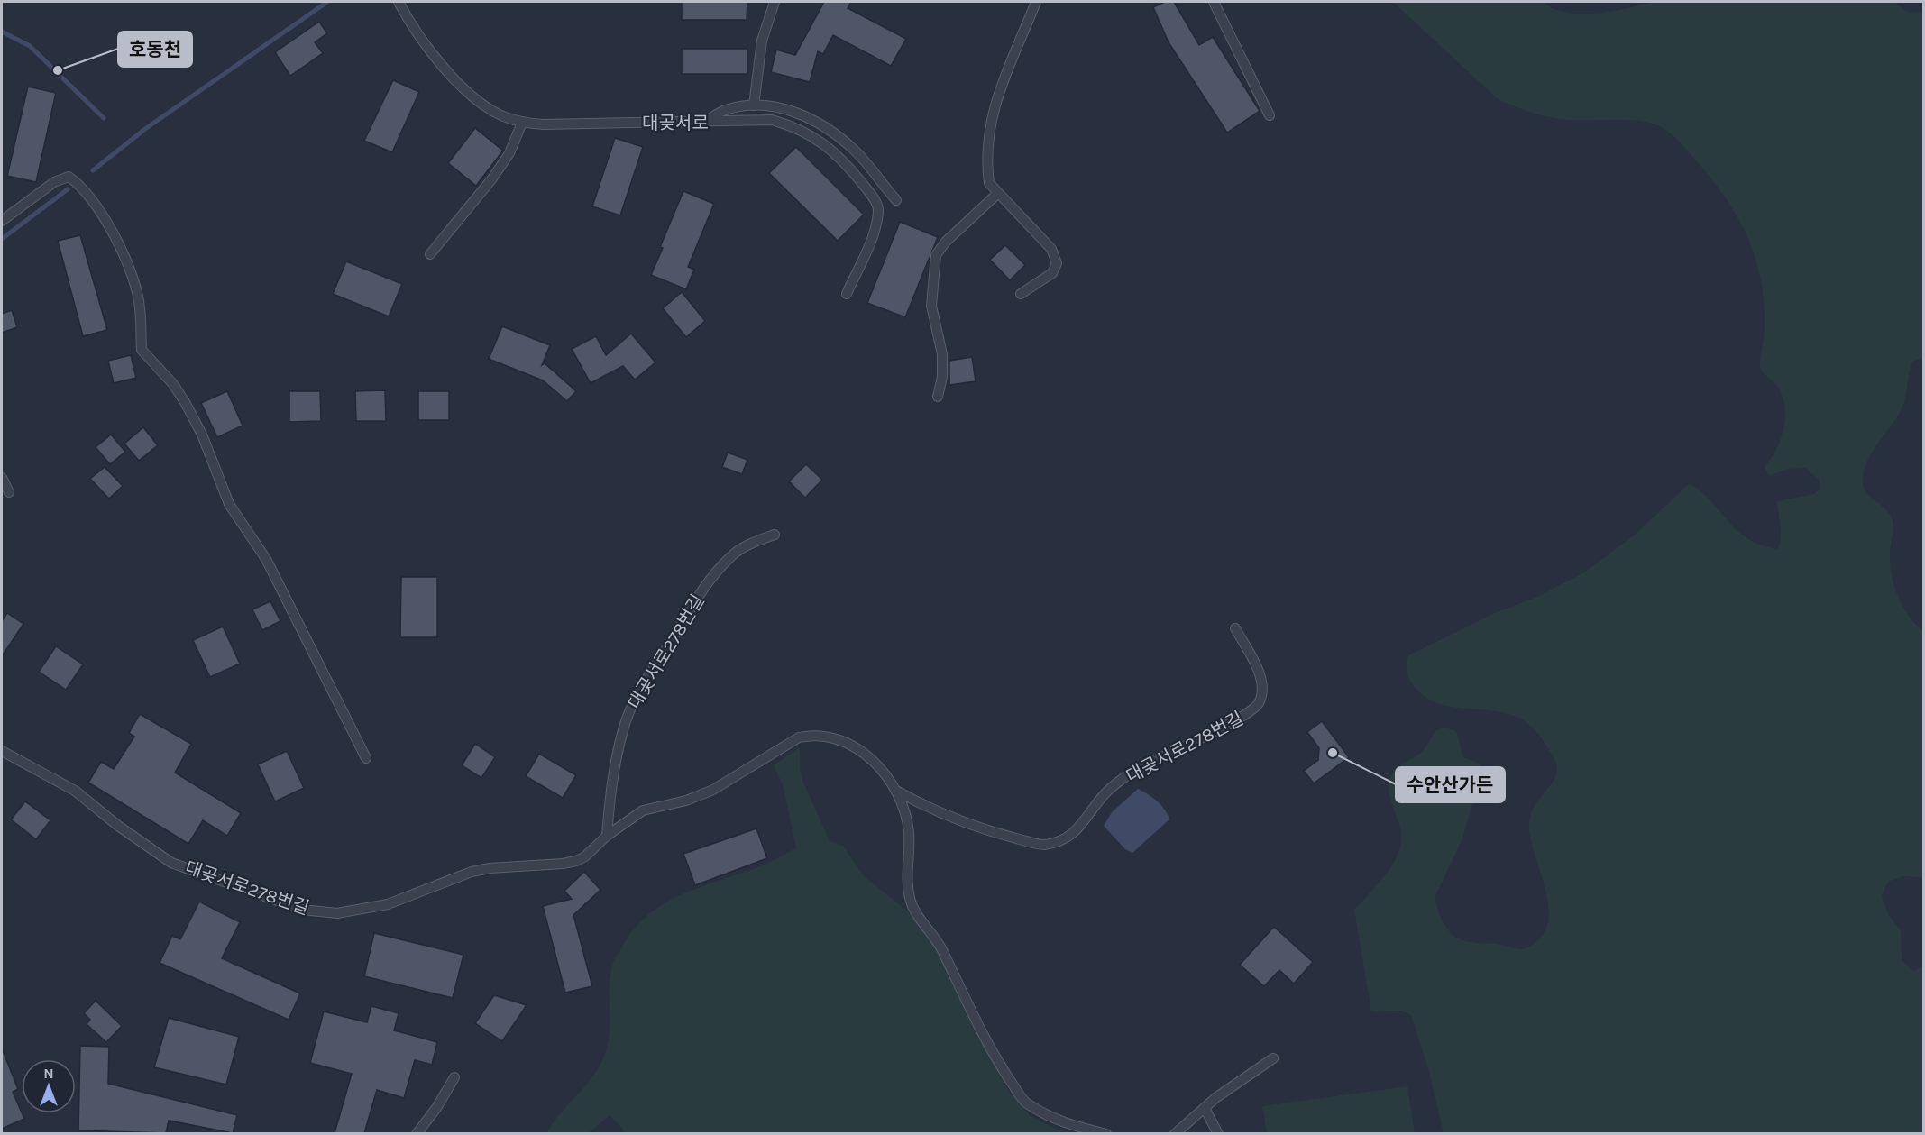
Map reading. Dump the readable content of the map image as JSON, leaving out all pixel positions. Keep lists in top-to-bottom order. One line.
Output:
{"streets":{"lane":["대곶서로","대곶서로278번길"]},"places":["호동천","수안산가든"],"north":"top"}
